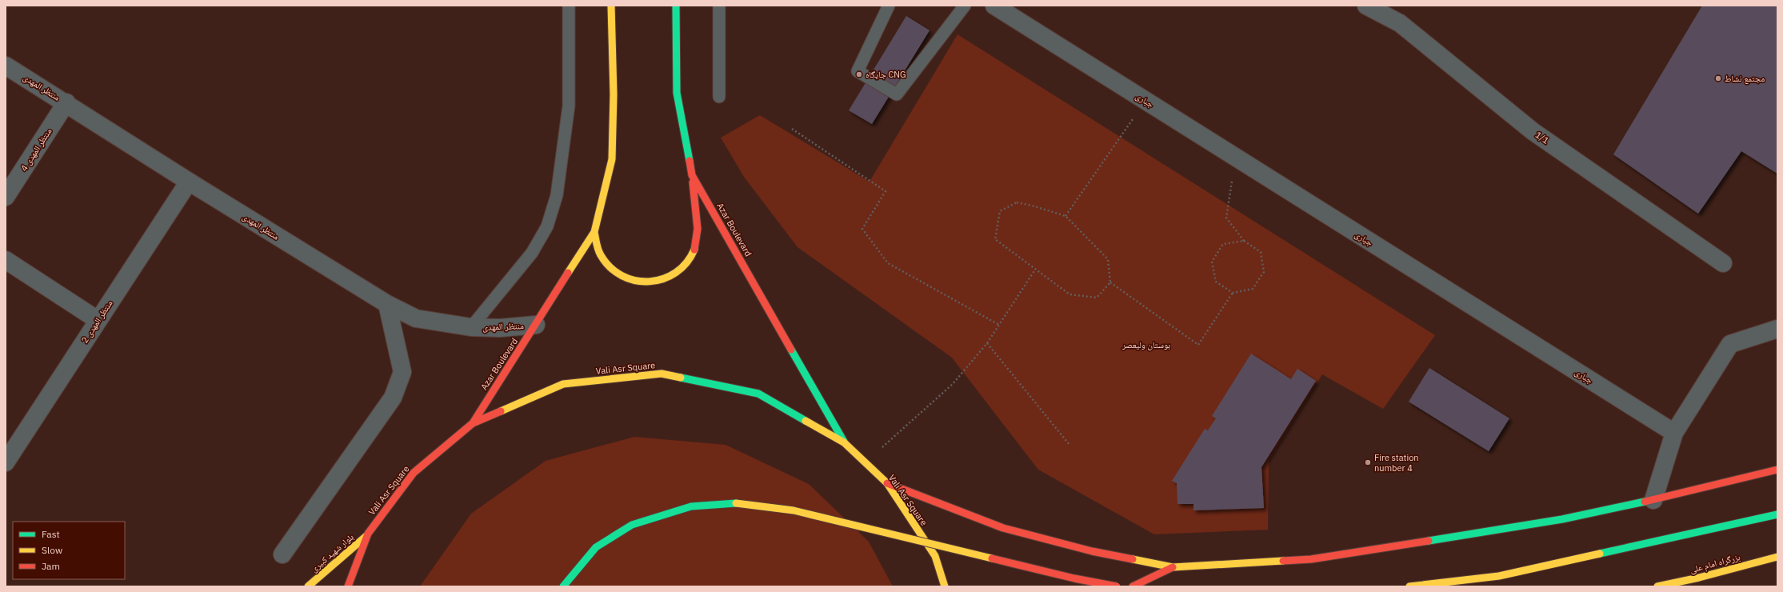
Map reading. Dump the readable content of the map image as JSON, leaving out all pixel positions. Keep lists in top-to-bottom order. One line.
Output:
{"streets":{"main road":["Azar Boulevard","Vali Asr Square","بلوار شهید کبیری","بزرگراه امام علی"],"street":["منتظر المهدی","جباری","1/1","منتظر المهدی 4","منتظر المهدی 2"]},"crossings":[["منتظر المهدی","منتظر المهدی 4"],["منتظر المهدی","Azar Boulevard"],["منتظر المهدی","منتظر المهدی 2"],["Azar Boulevard","Vali Asr Square"],["Vali Asr Square","بلوار شهید کبیری"]],"parks":["بوستان ولیعصر"],"places":["جایگاه CNG","مجتمع نشاط","Fire station number 4"],"legend":["Fast","Slow","Jam"]}
